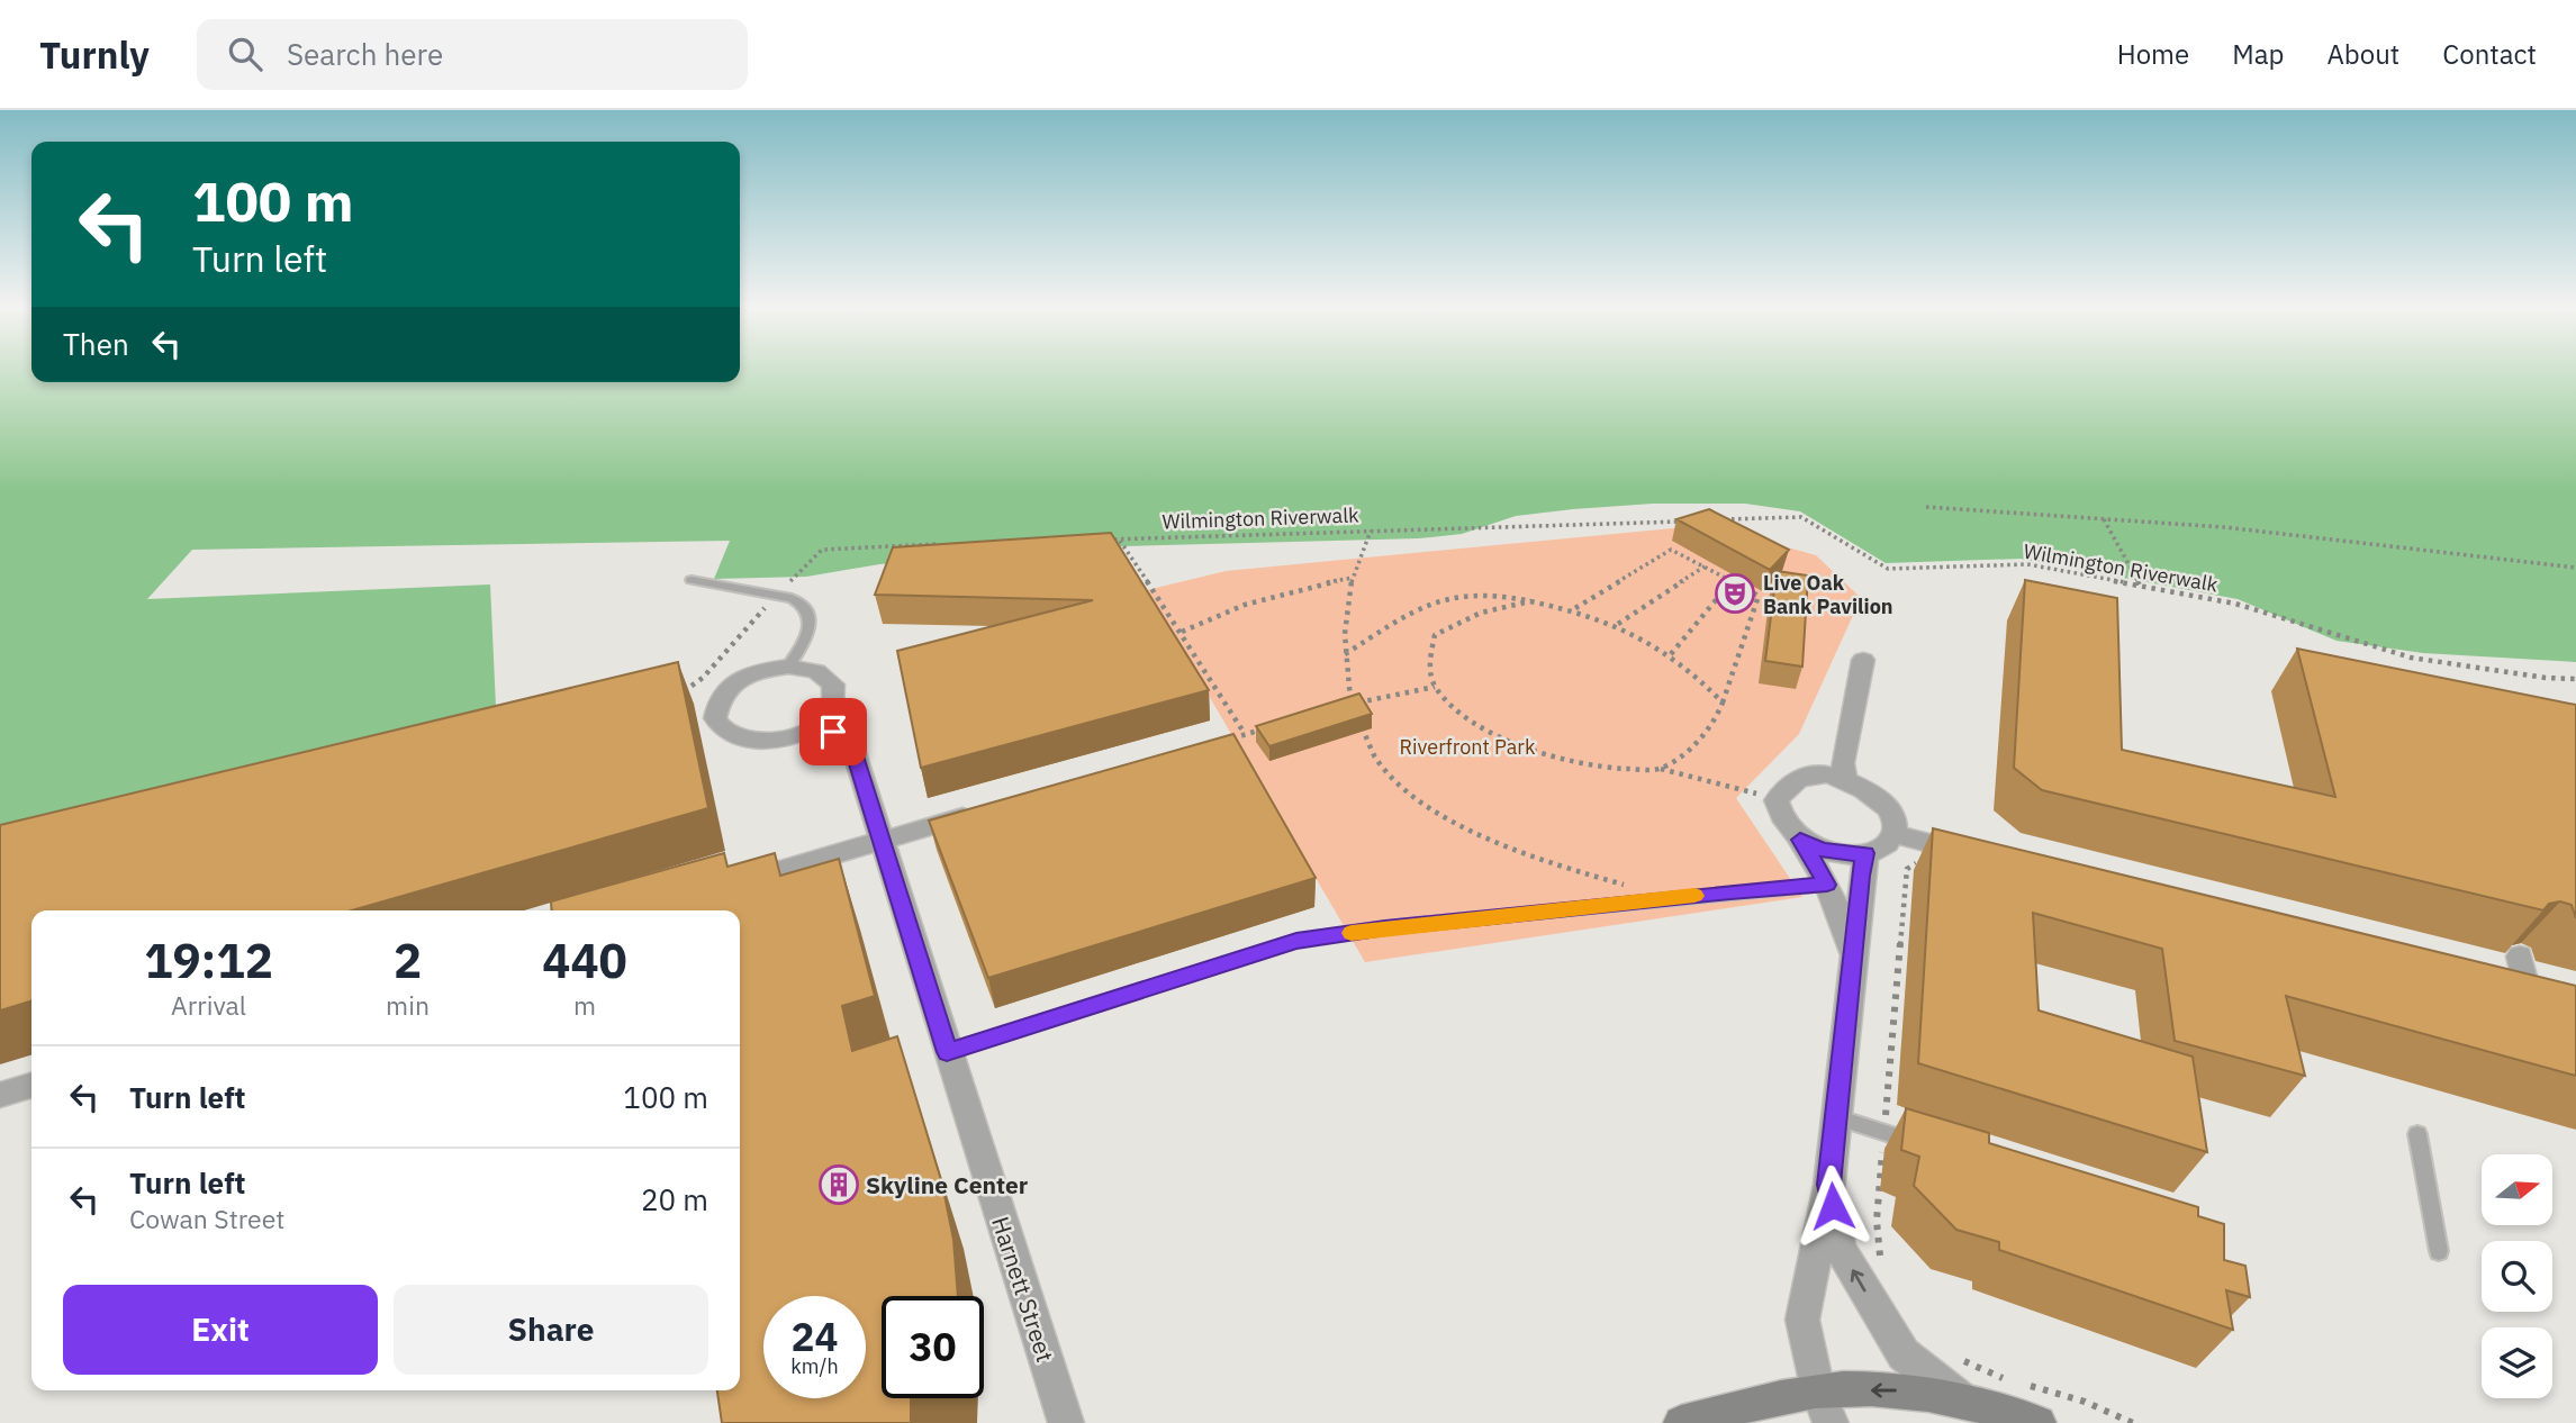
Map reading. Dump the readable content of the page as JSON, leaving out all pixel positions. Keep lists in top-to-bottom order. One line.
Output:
{"streets":{"street":["Harnett Street"],"path":["Wilmington Riverwalk"]},"parks":["Riverfront Park"],"places":{"theatre":["Live Oak Bank Pavilion"],"building":["Skyline Center"]},"north":"right","page":{"header":"Turnly","search":"Search here","nav":["Home","Map","About","Contact"],"turn":["100 m","Turn left"],"then":"Then","eta":["19:12","Arrival","2","min","440","m"],"list":[{"name":"Turn left","value":"100 m"},{"name":"Turn left","note":"Cowan Street","value":"20 m"}],"buttons":["Exit","Share"],"speed":"24 km/h","limit":"30"}}
